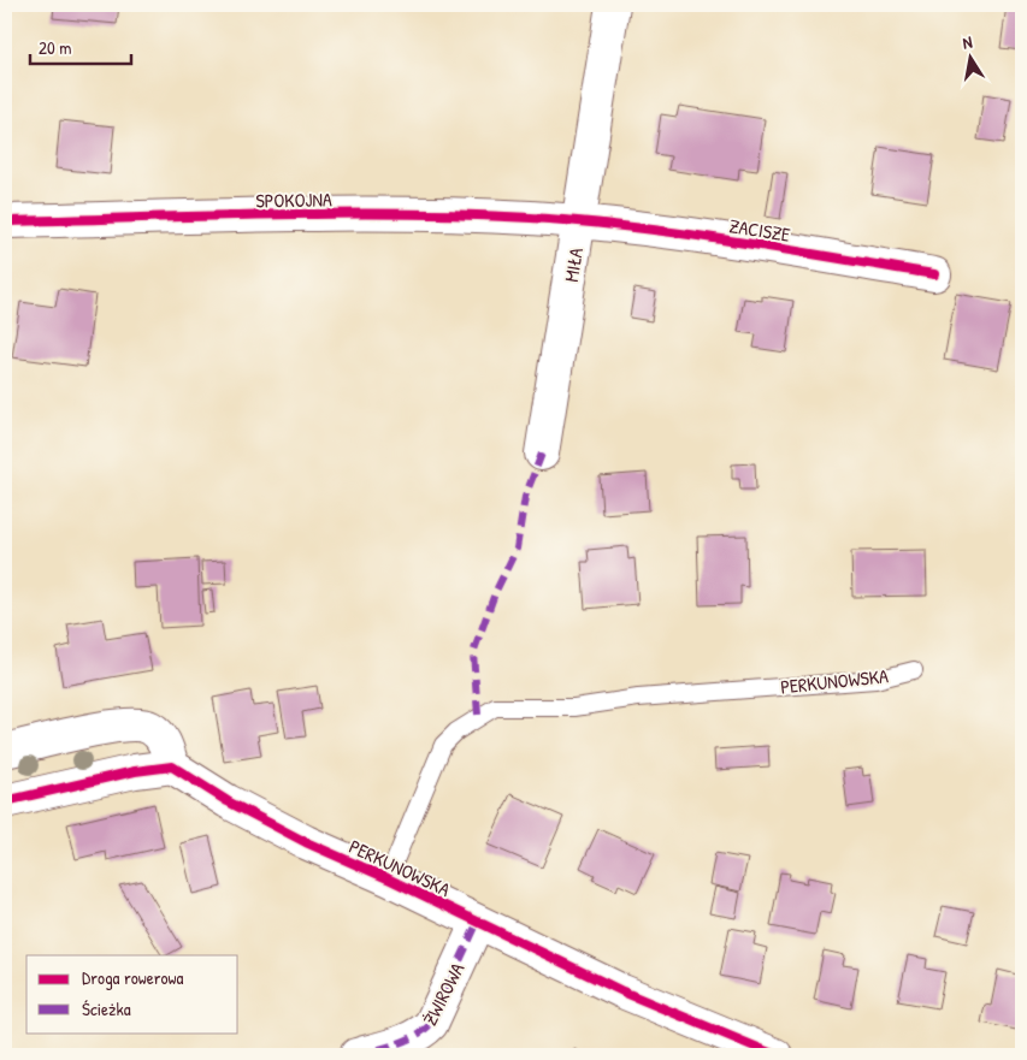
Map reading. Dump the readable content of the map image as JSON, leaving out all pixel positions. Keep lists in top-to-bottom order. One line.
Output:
{"streets":{"street":["SPOKOJNA","ZACISZE","MIŁA","PERKUNOWSKA","ŻWIROWA"]},"crossings":[["SPOKOJNA","ZACISZE"],["SPOKOJNA","MIŁA"],["ZACISZE","MIŁA"],["PERKUNOWSKA","ŻWIROWA"]],"legend":["Droga rowerowa","Ścieżka"],"scale_bar":"20 m","north":"top"}
